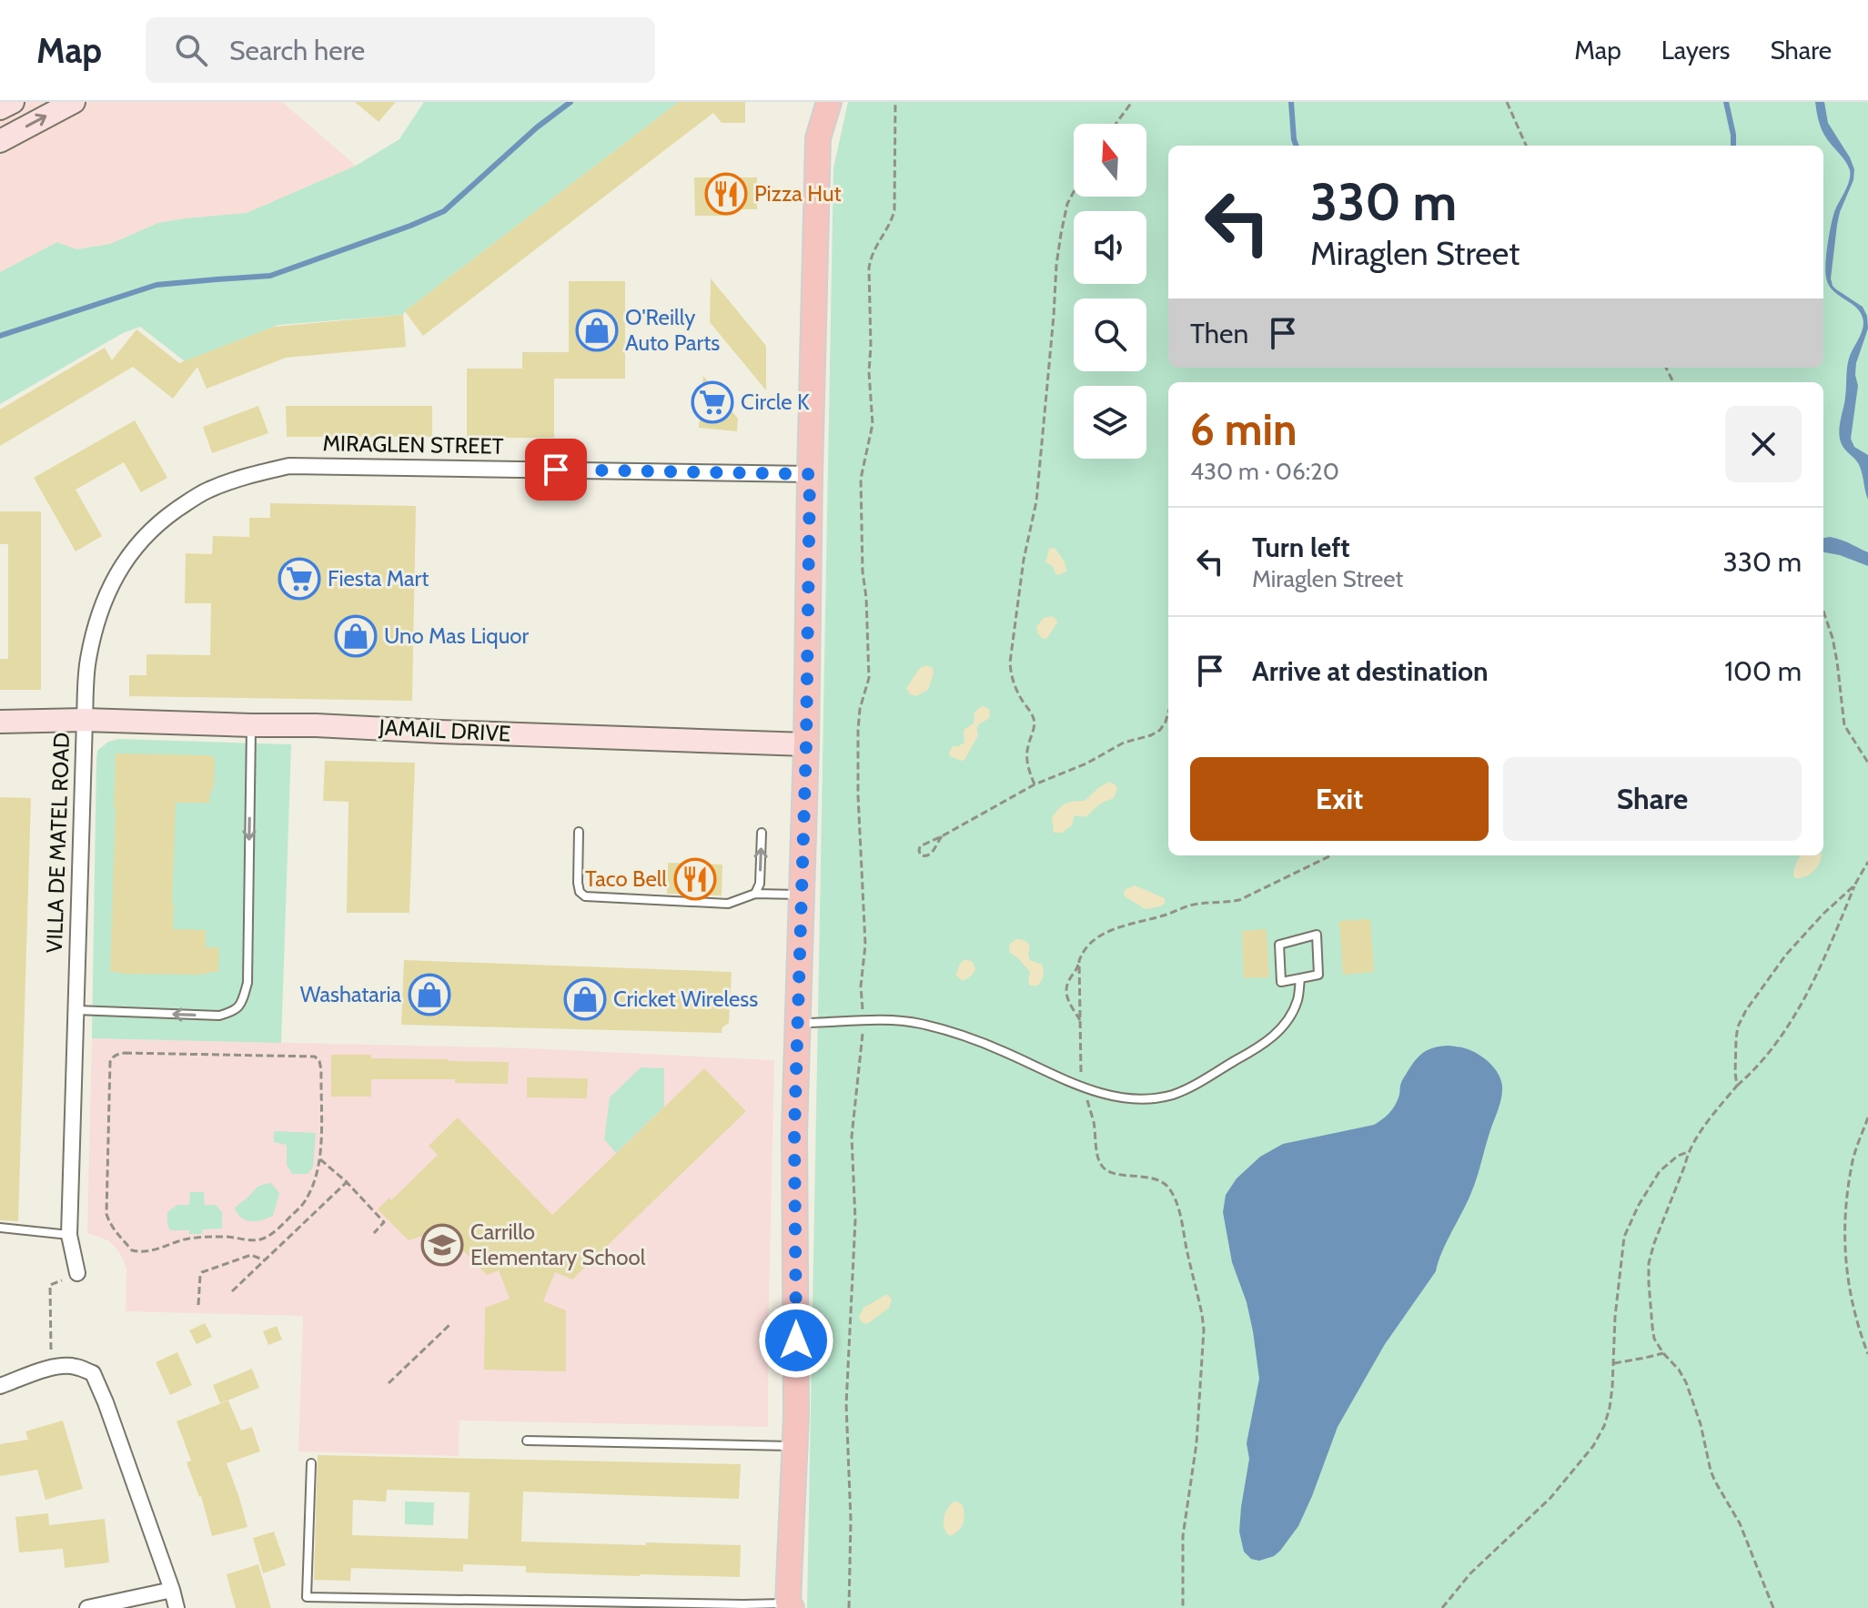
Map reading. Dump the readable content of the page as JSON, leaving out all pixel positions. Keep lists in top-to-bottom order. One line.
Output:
{"streets":{"street":["MIRAGLEN STREET","JAMAIL DRIVE","VILLA DE MATEL ROAD"]},"crossings":[["MIRAGLEN STREET","VILLA DE MATEL ROAD"],["JAMAIL DRIVE","VILLA DE MATEL ROAD"]],"places":{"restaurant":["Pizza Hut","Taco Bell"],"shop":["O'Reilly Auto Parts","Uno Mas Liquor","Washataria","Cricket Wireless"],"supermarket":["Circle K","Fiesta Mart"],"school or university":["Carrillo Elementary School"]},"north":"top","page":{"header":"Map","search":"Search here","nav":["Map","Layers","Share"],"turn":["330 m","Miraglen Street"],"then":"Then","heading":["6 min","430 m · 06:20"],"list":[{"name":"Turn left","note":"Miraglen Street","value":"330 m"},{"name":"Arrive at destination","value":"100 m"}],"buttons":["Exit","Share"]}}
